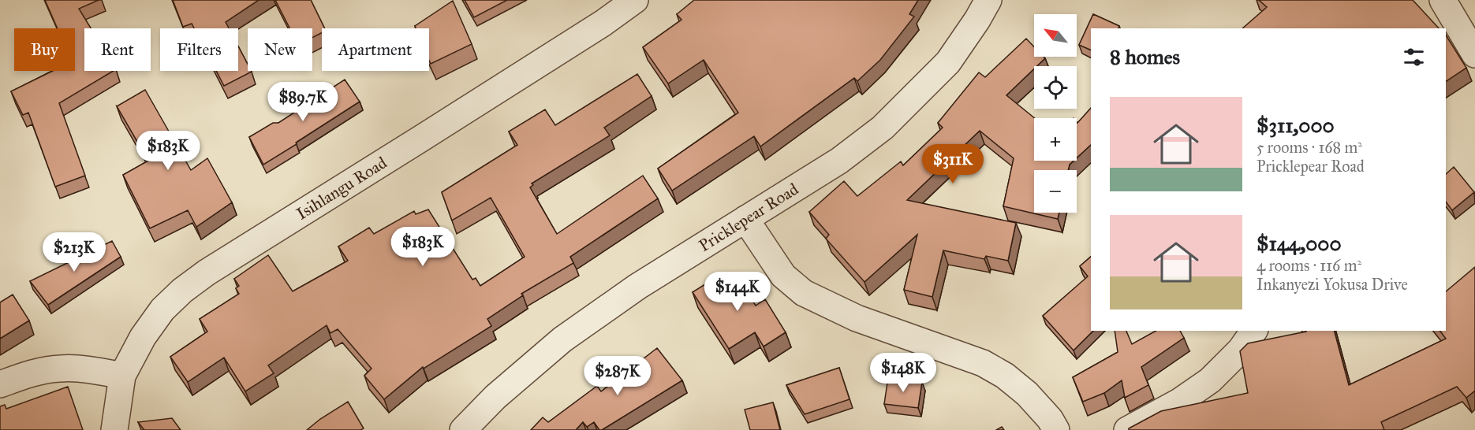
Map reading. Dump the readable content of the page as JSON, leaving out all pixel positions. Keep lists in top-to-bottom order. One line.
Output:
{"streets":{"street":["Isihlangu Road","Pricklepear Road"]},"north":"top left","page":{"map_buttons":["+","−"],"chip":["Buy","Rent","Filters","New","Apartment"],"heading":"8 homes","price":["$89.7K","$183K","$311K","$183K","$213K","$144K","$148K","$287K"],"list":[{"name":"$311,000","note":"5 rooms · 168 m² · Pricklepear Road"},{"name":"$144,000","note":"4 rooms · 116 m² · Inkanyezi Yokusa Drive"}]}}
